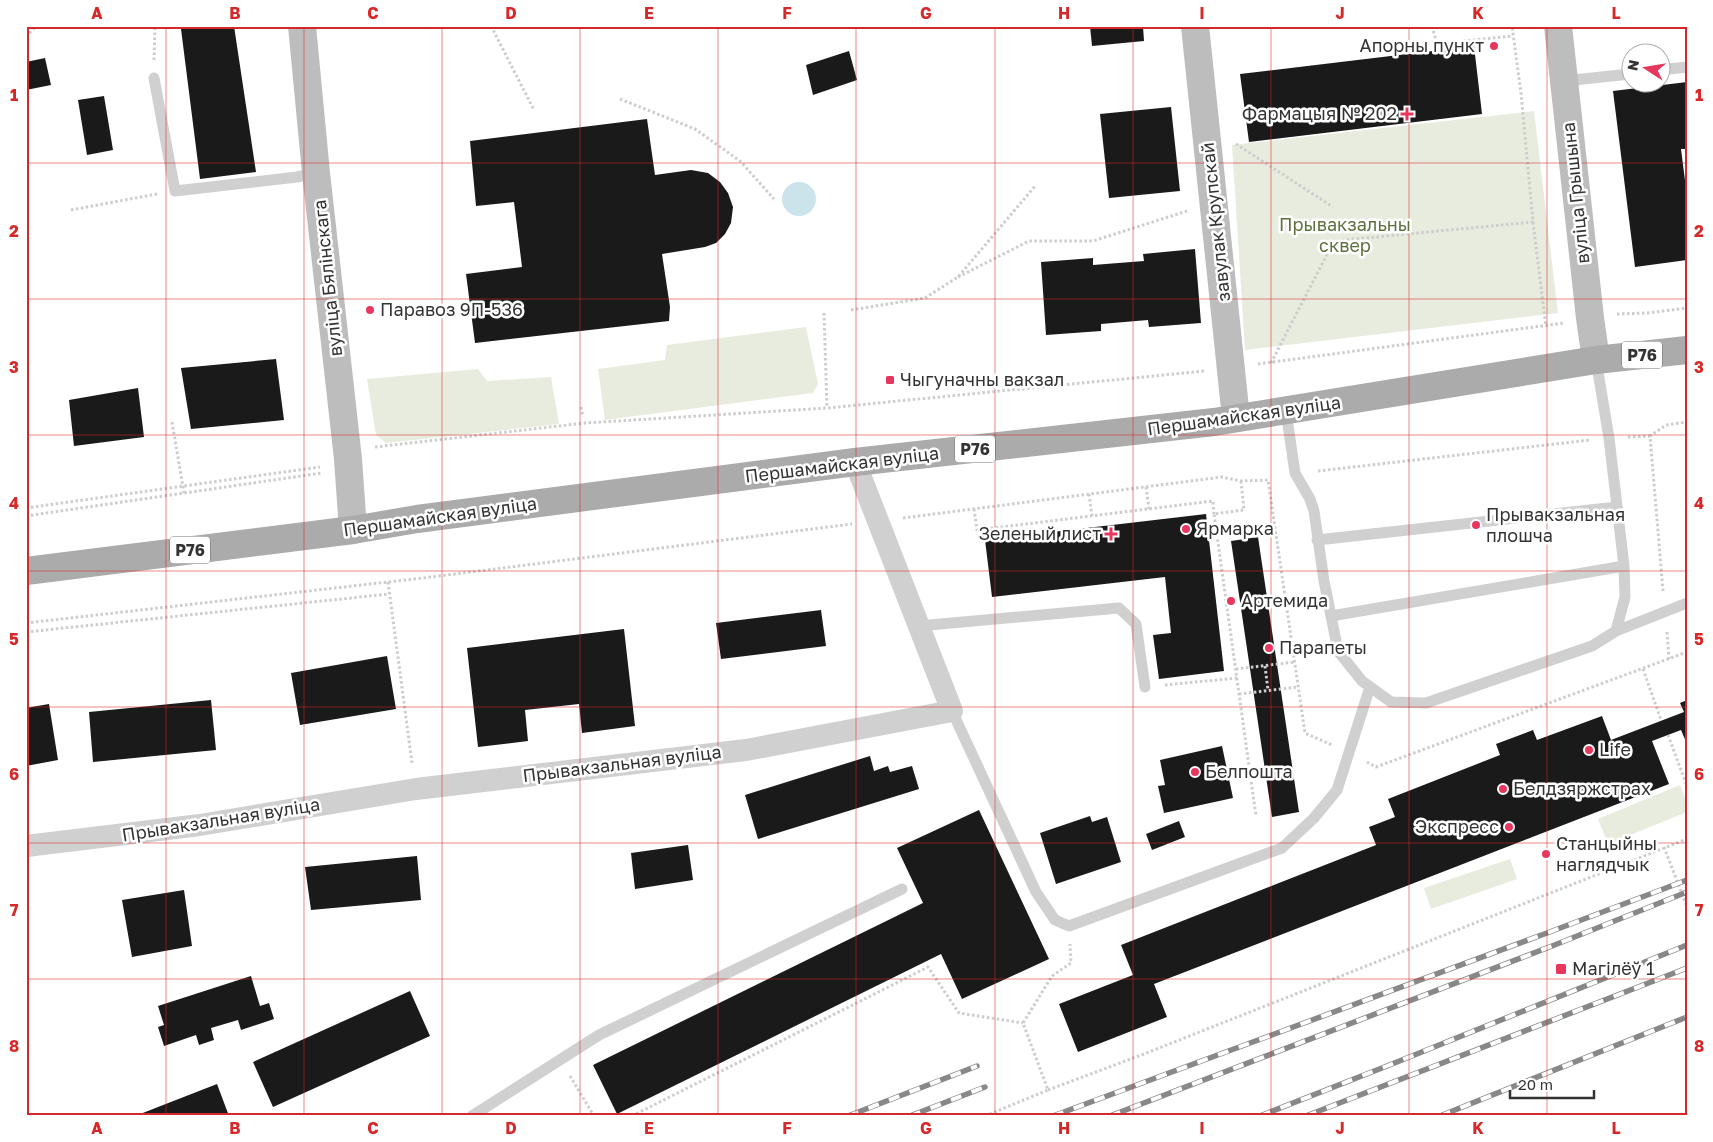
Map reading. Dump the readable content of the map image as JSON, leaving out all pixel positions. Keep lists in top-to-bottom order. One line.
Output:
{"streets":{"main road":["вуліца Грышына","завулак Крупскай","вуліца Бялінскага","Р76","Першамайская вуліца"],"street":["Прывакзальная вуліца"]},"crossings":[["вуліца Грышына","Першамайская вуліца"],["завулак Крупскай","Першамайская вуліца"],["вуліца Бялінскага","Першамайская вуліца"]],"parks":["Прывакзальны сквер"],"places":{"other":["Апорны пункт","Паравоз 9П-536","Прывакзальная плошча","Ярмарка","Артемида","Парапеты","Life","Белпошта","Белдзяржстрах","Экспресс","Станцыйны наглядчык"],"health":["Фармацыя № 202","Зеленый лист"],"transit":["Чыгуначны вакзал","Магілёў 1"]},"scale_bar":"20 m","north":"left","grid":{"columns":["A","B","C","D","E","F","G","H","I","J","K","L"],"rows":["1","2","3","4","5","6","7","8"]}}
